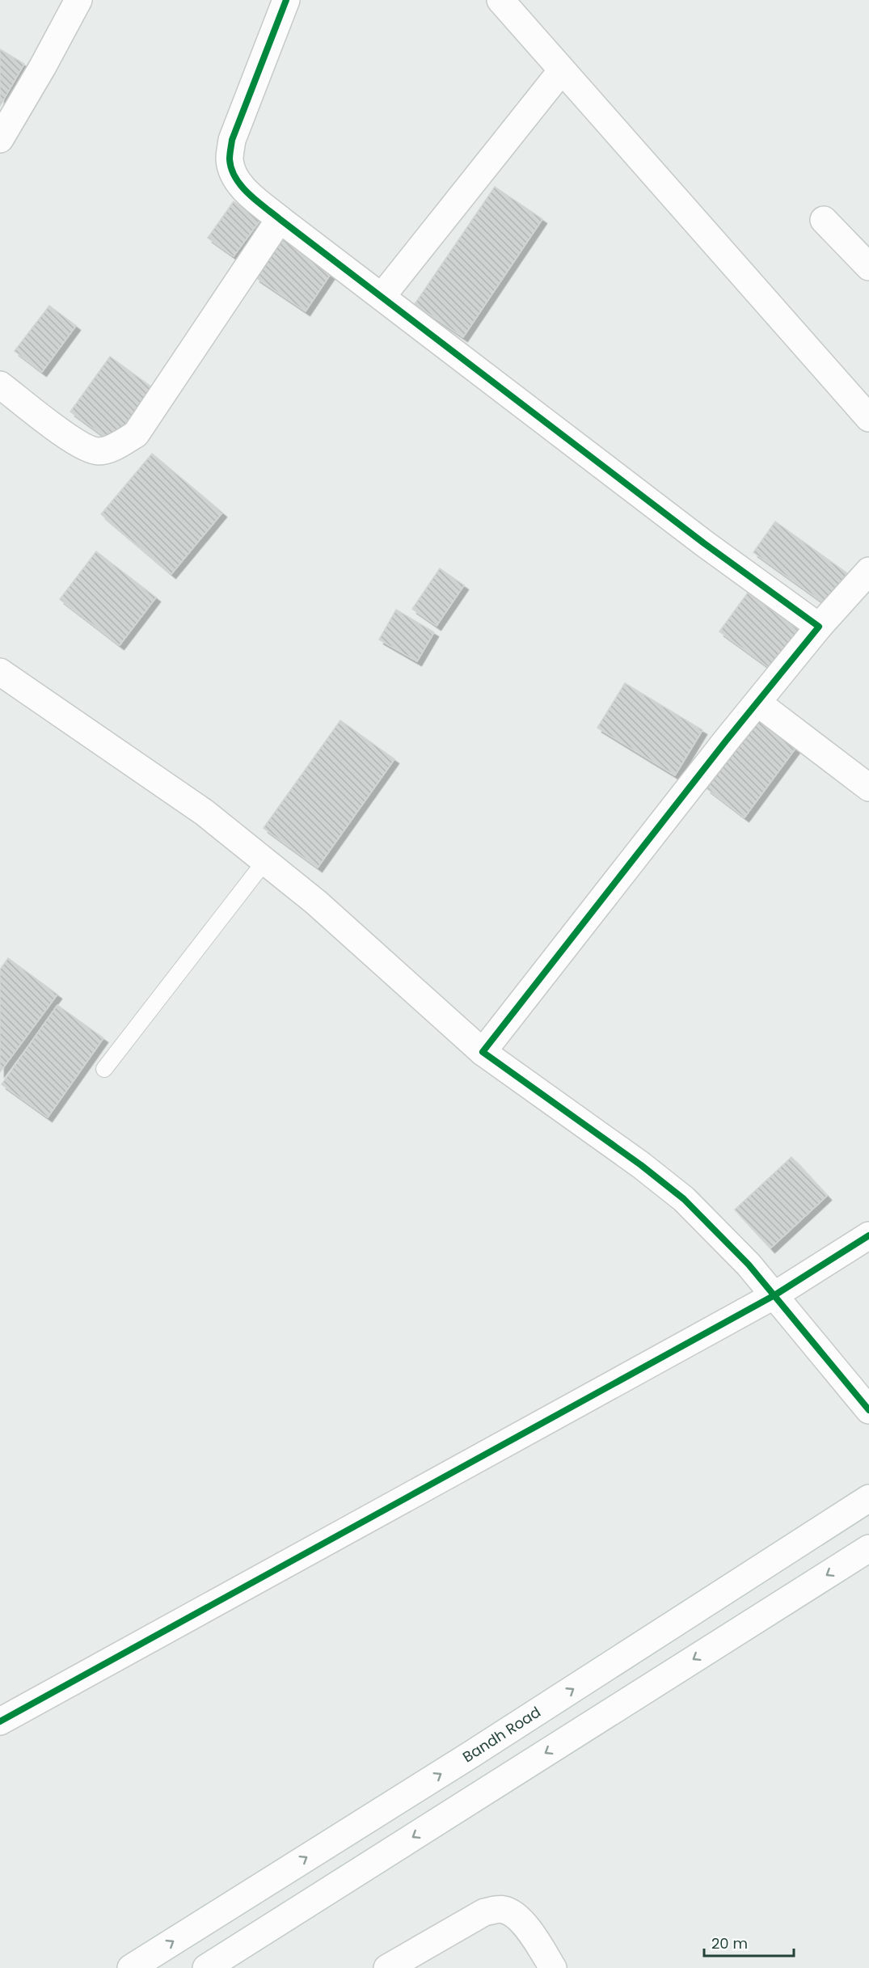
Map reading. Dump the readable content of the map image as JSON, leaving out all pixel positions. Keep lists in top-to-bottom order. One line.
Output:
{"streets":{"street":["Bandh Road"]},"scale_bar":"20 m"}
